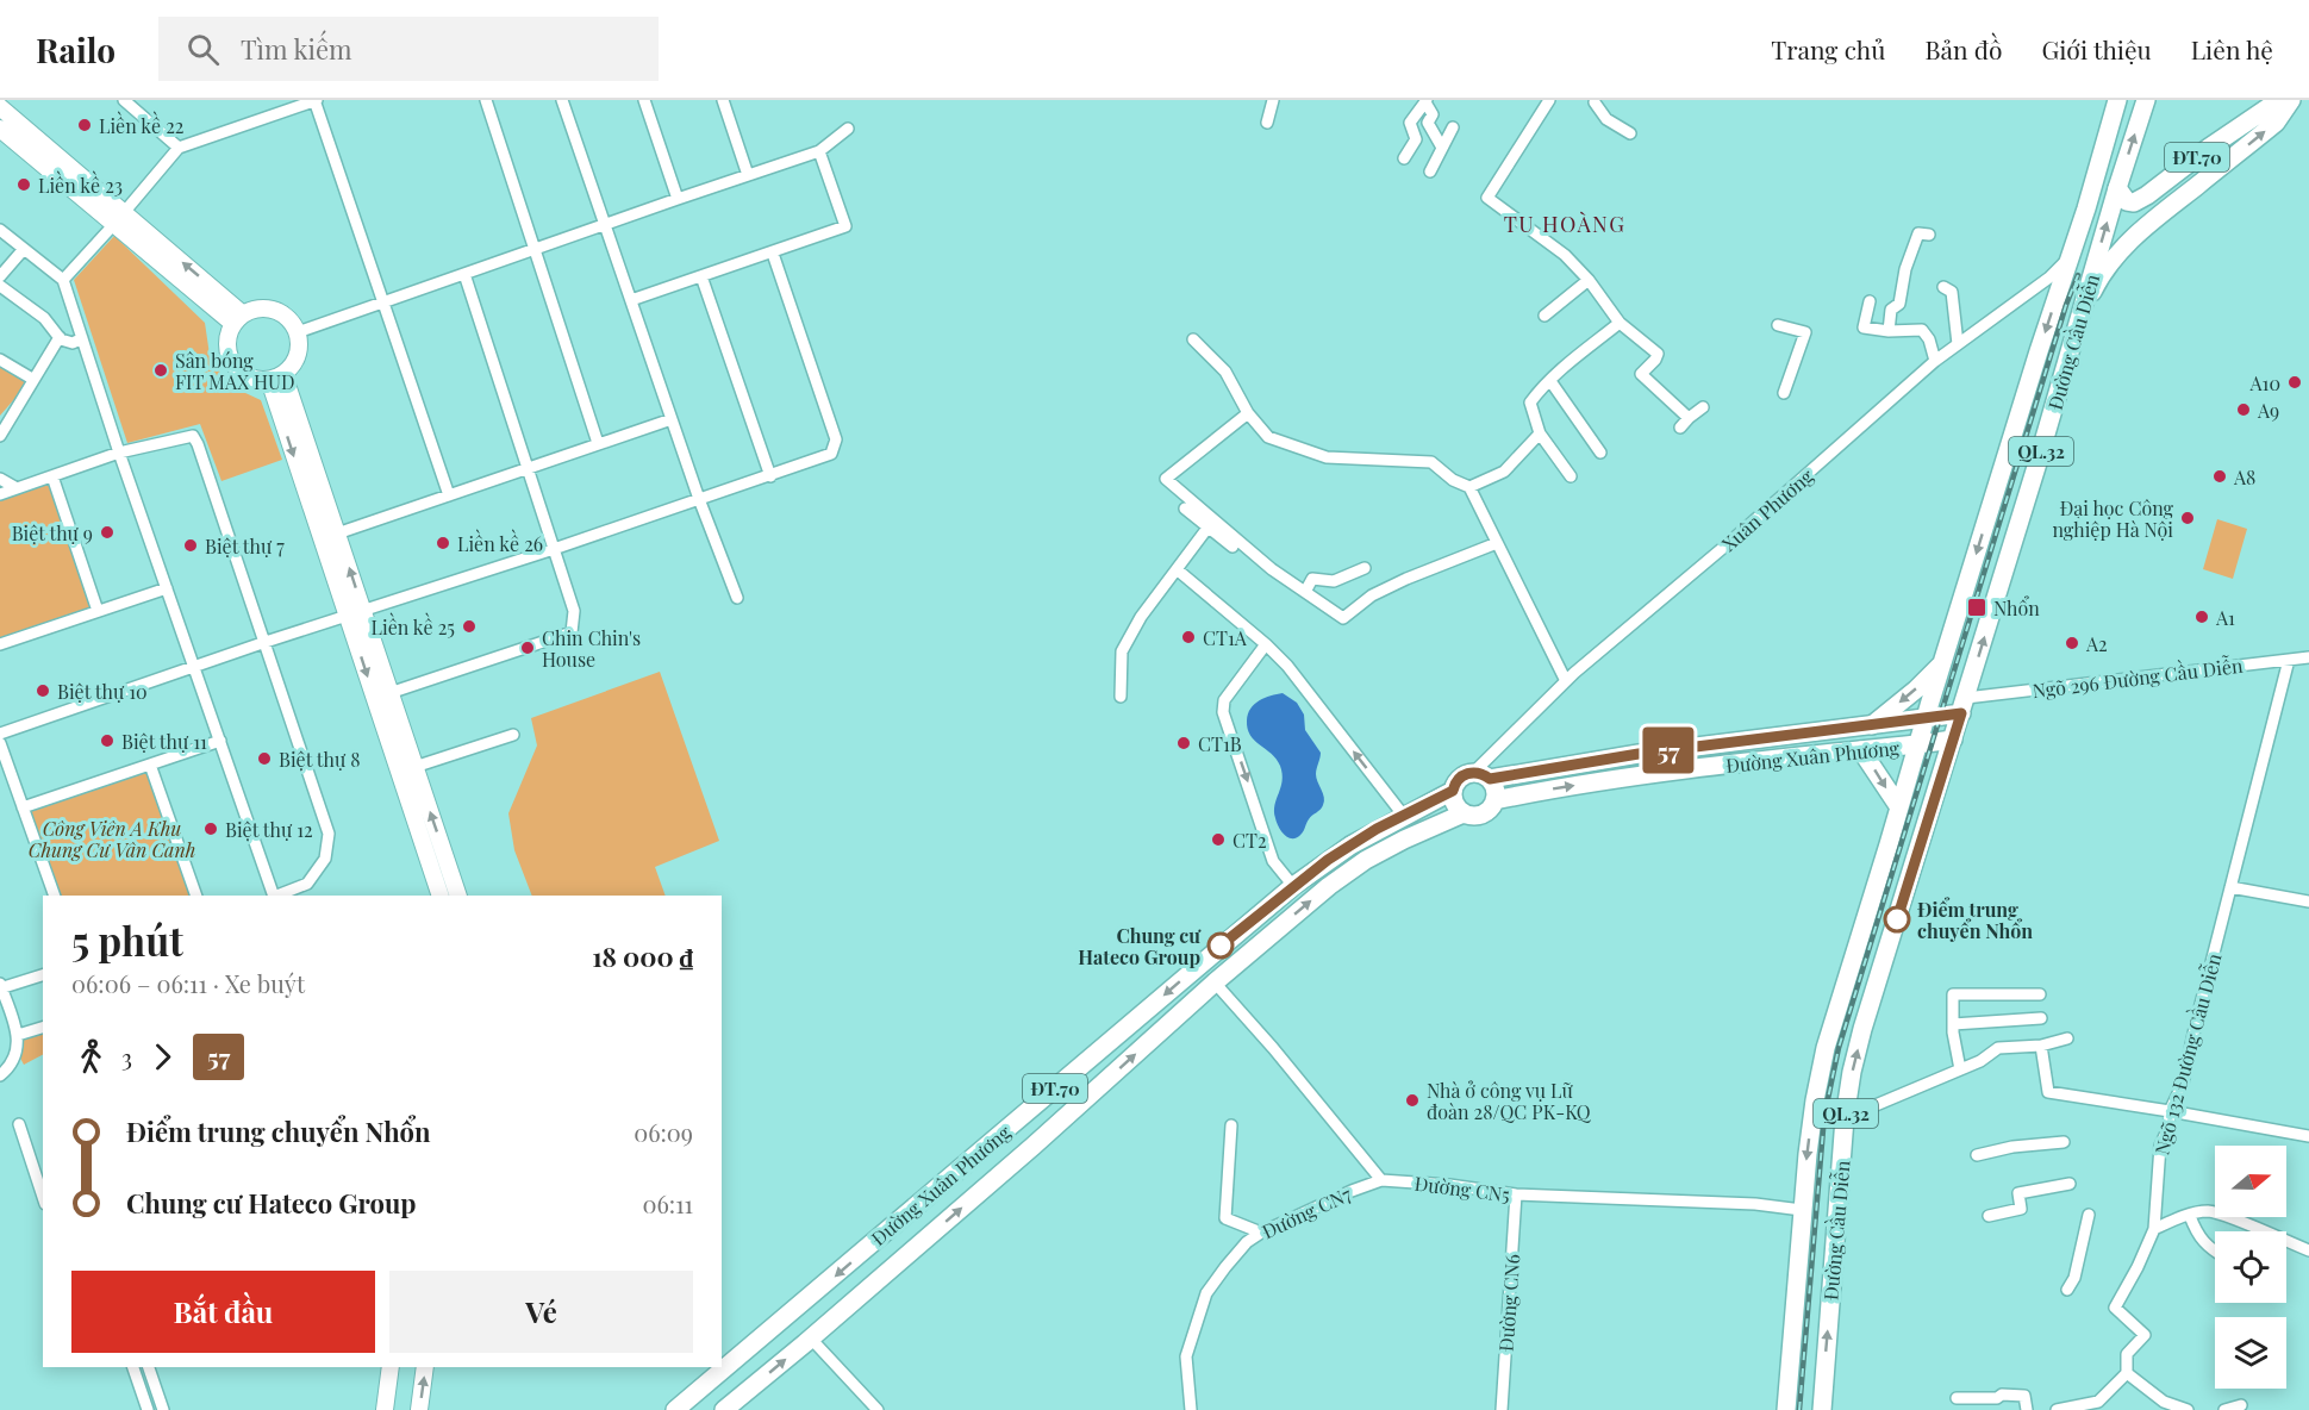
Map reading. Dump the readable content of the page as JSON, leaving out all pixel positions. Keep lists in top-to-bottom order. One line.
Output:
{"streets":{"main road":["ĐT.70","Đường Cầu Diễn","QL.32","Đường Xuân Phương"],"street":["Xuân Phương","Ngõ 296 Đường Cầu Diễn","Ngõ 132 Đường Cầu Diễn","Đường CN5","Đường CN7","Đường CN6"]},"crossings":[["ĐT.70","Đường Cầu Diễn"],["ĐT.70","QL.32"],["Đường Cầu Diễn","QL.32"],["Đường Cầu Diễn","Xuân Phương"],["Đường Cầu Diễn","Ngõ 296 Đường Cầu Diễn"],["Đường Cầu Diễn","Đường Xuân Phương"],["Đường Cầu Diễn","Đường CN5"],["Xuân Phương","Đường Xuân Phương"],["Ngõ 296 Đường Cầu Diễn","Đường Xuân Phương"],["Ngõ 296 Đường Cầu Diễn","Ngõ 132 Đường Cầu Diễn"],["Đường CN5","Đường CN7"],["Đường CN5","Đường CN6"]],"districts":["TU HOÀNG"],"parks":["Công Viên A Khu Chung Cư Vân Canh"],"places":{"other":["Liền kề 22","Liền kề 23","Sân bóng FIT MAX HUD","A10","A9","A8","Đại học Công nghiệp Hà Nội","Biệt thự 9","Liền kề 26","Biệt thự 7","A1","Liền kề 25","CT1A","A2","Chin Chin's House","Biệt thự 10","Biệt thự 11","CT1B","Biệt thự 8","Biệt thự 12","CT2","Điểm trung chuyển Nhổn","Chung cư Hateco Group","Nhà ở công vụ Lữ đoàn 28/QC PK-KQ"],"transit":["Nhổn"]},"lines":["bus line 57"],"north":"right","page":{"header":"Railo","search":"Tìm kiếm","nav":["Trang chủ","Bản đồ","Giới thiệu","Liên hệ"],"on_map":"57","heading":["5 phút","06:06 – 06:11 · Xe buýt","18 000 ₫"],"legs":["3","57"],"list":[{"name":"Điểm trung chuyển Nhổn","value":"06:09"},{"name":"Chung cư Hateco Group","value":"06:11"}],"buttons":["Bắt đầu","Vé"]}}
